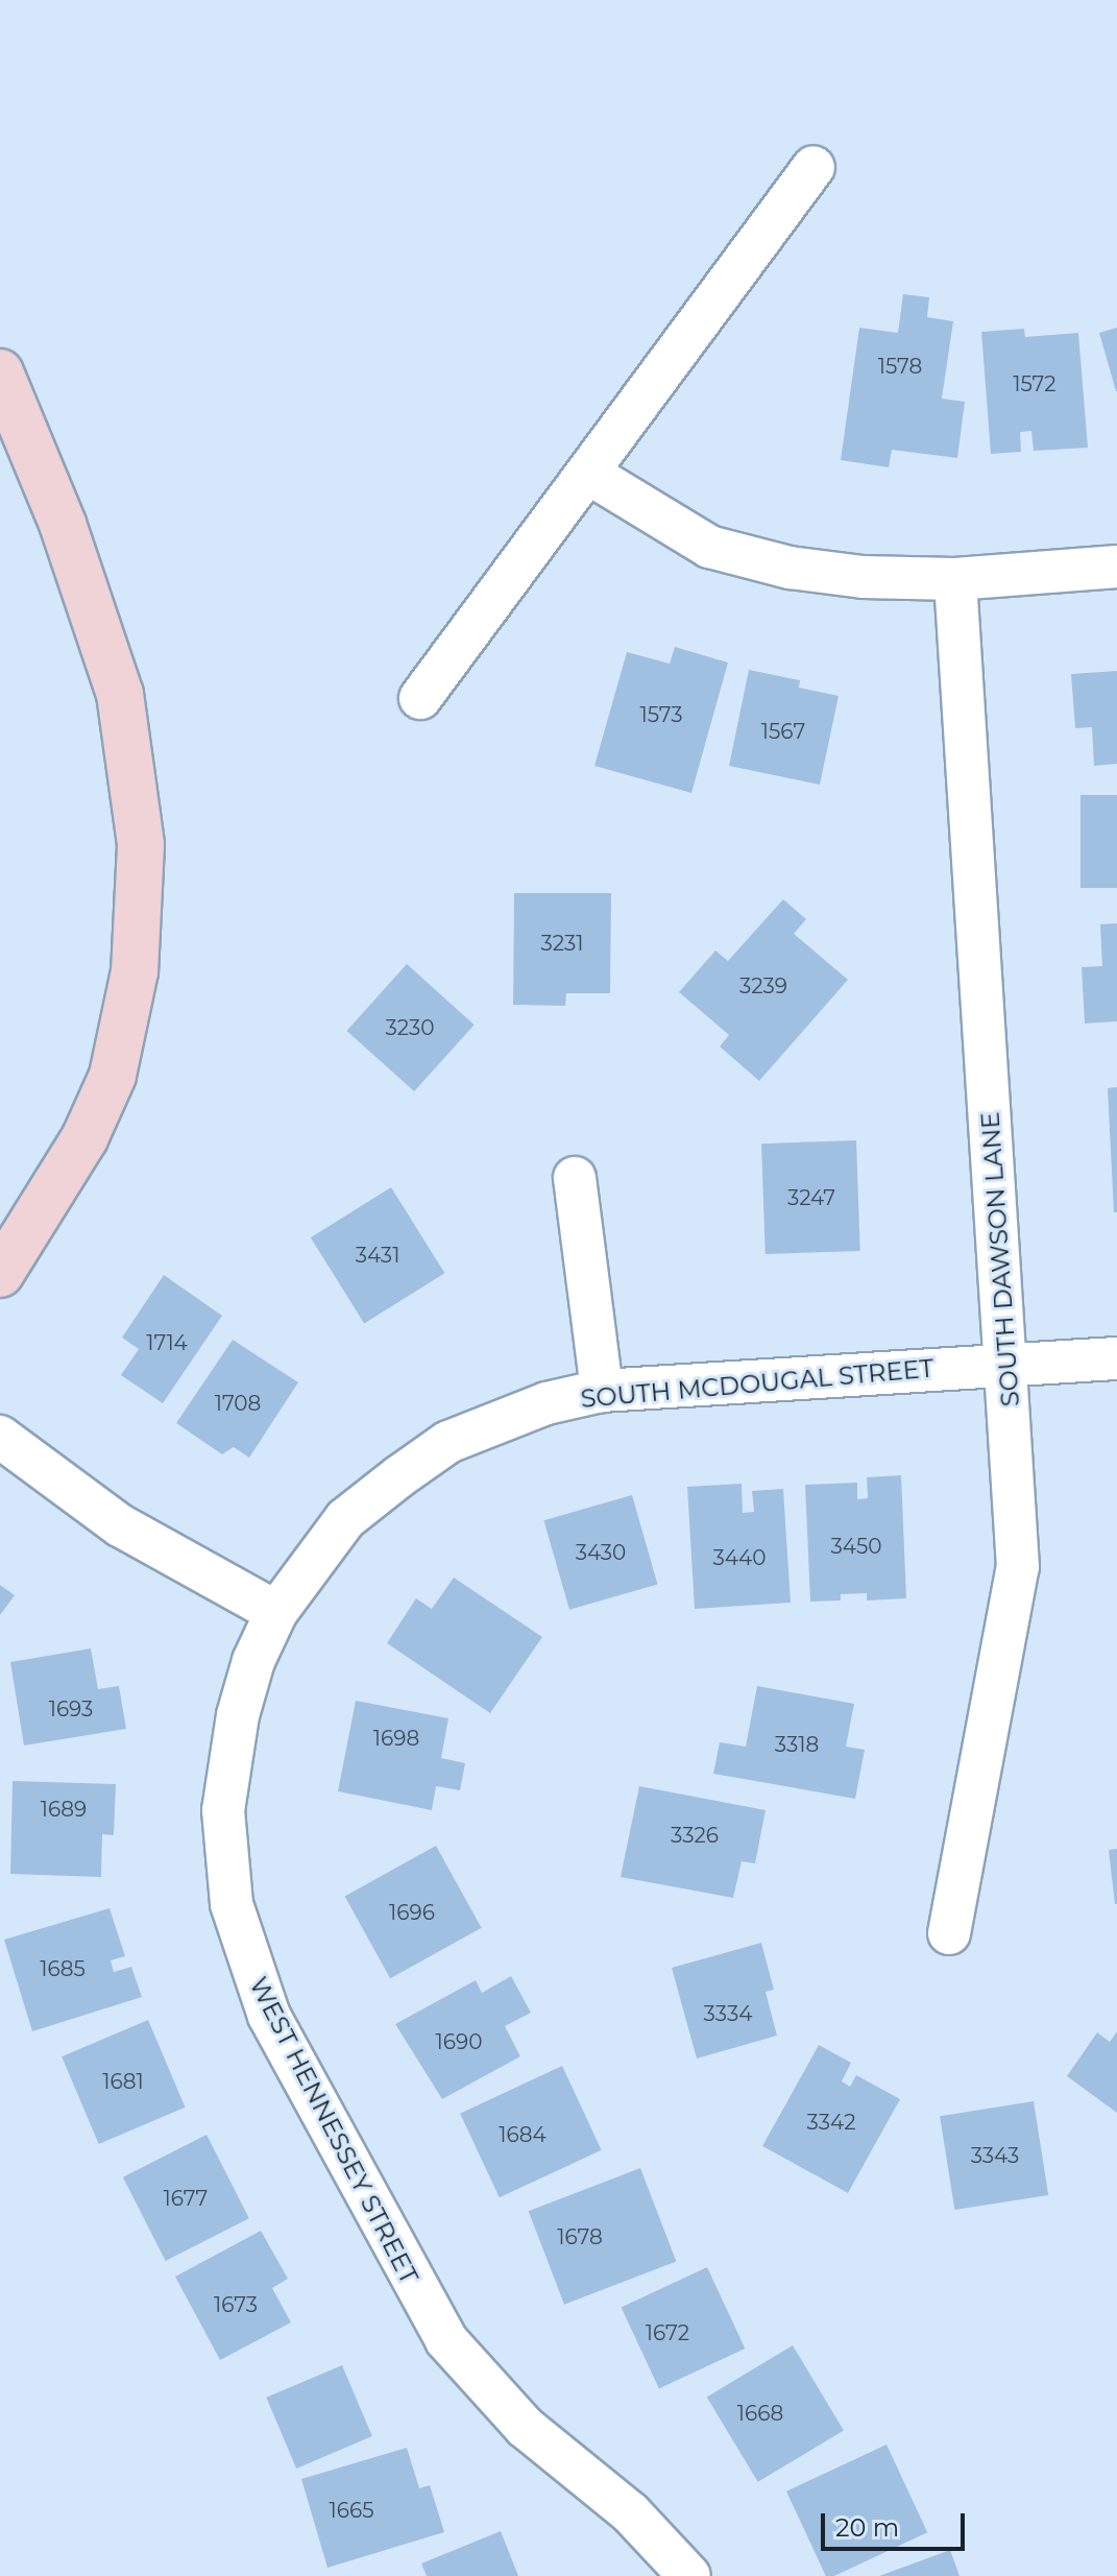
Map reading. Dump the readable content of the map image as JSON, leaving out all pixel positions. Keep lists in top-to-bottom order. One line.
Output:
{"streets":{"street":["SOUTH DAWSON LANE","SOUTH MCDOUGAL STREET","WEST HENNESSEY STREET"]},"crossings":[["SOUTH DAWSON LANE","SOUTH MCDOUGAL STREET"],["SOUTH MCDOUGAL STREET","WEST HENNESSEY STREET"]],"house_numbers":["1578","1572","1573","1567","3231","3239","3230","3247","3431","1714","1708","3450","3430","3440","1693","1698","3318","1689","3326","1696","1685","3334","1690","1681","3342","1684","3343","1677","1678","1673","1672","1668","1665"],"scale_bar":"20 m"}
